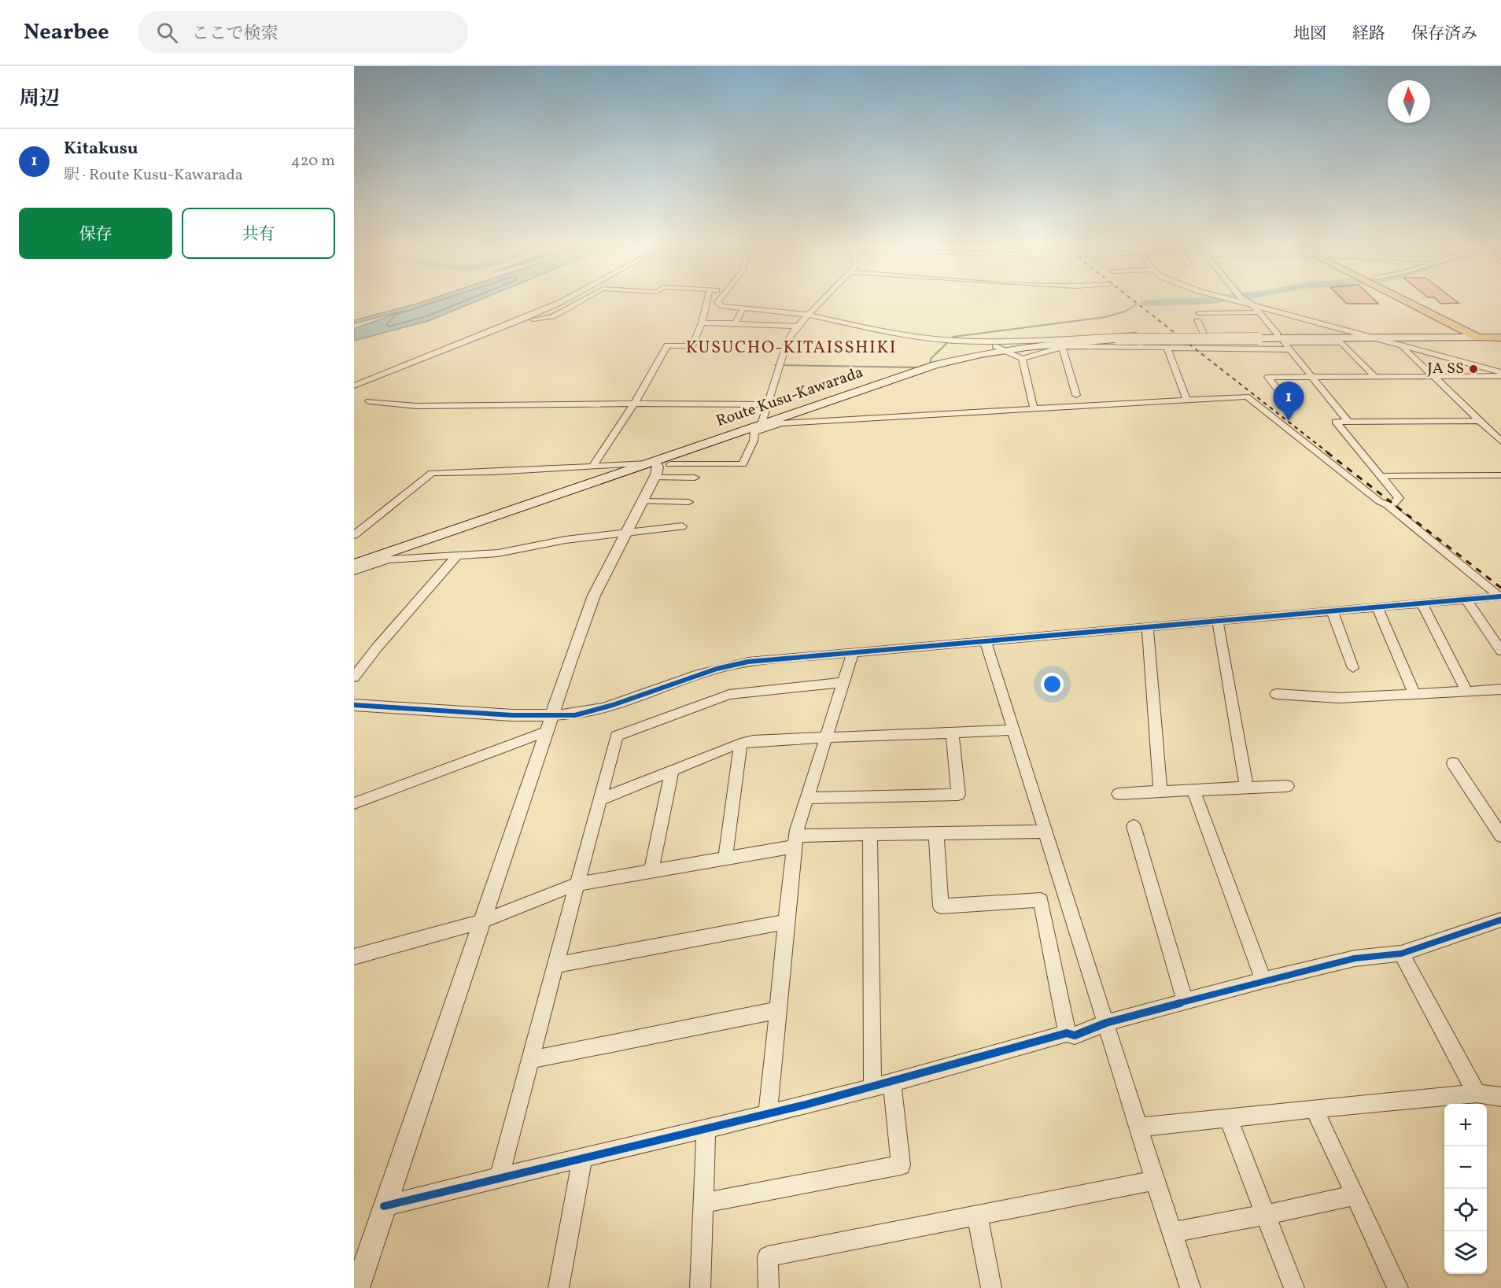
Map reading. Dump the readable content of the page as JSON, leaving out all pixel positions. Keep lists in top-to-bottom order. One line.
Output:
{"streets":{"main road":["Route Kusu-Kawarada"]},"districts":["KUSUCHO-KITAISSHIKI"],"places":["JA SS"],"north":"top","page":{"header":"Nearbee","search":"ここで検索","nav":["地図","経路","保存済み"],"heading":"周辺","list":[{"mark":"1","name":"Kitakusu","note":"駅 · Route Kusu-Kawarada","value":"420 m"}],"buttons":["保存","共有"],"pins":"1","map_buttons":["+","−"]}}
